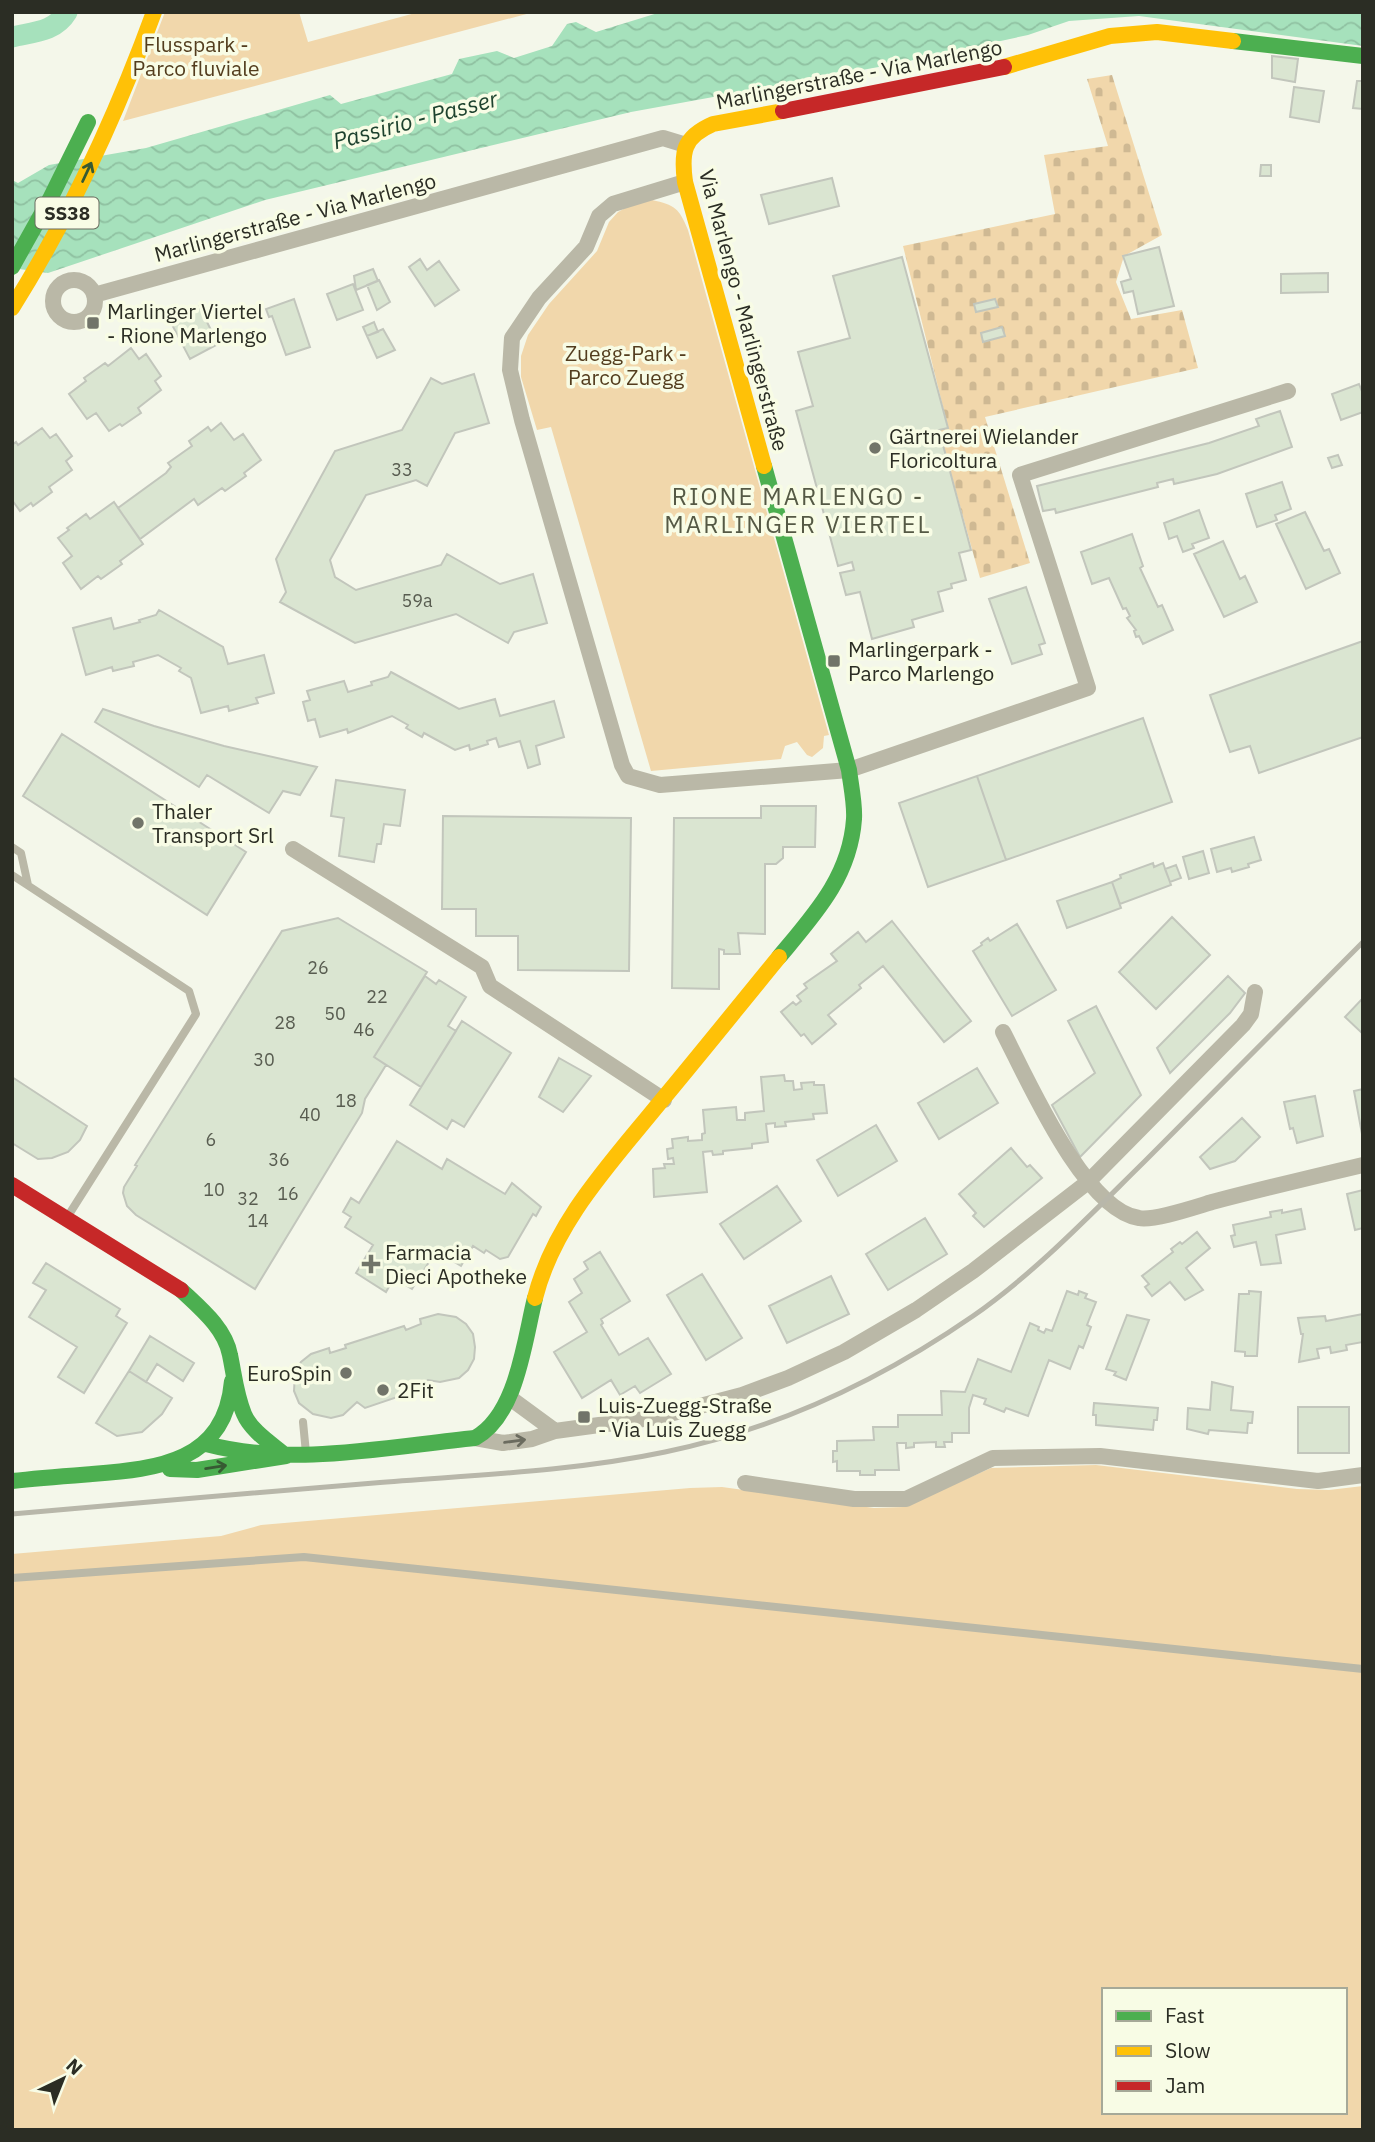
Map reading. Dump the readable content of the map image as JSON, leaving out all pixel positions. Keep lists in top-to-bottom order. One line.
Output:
{"streets":{"main road":["Marlingerstraße - Via Marlengo","SS38","Via Marlengo - Marlingerstraße"]},"crossings":[["Marlingerstraße - Via Marlengo","Via Marlengo - Marlingerstraße"]],"districts":["RIONE MARLENGO - MARLINGER VIERTEL"],"water":["Passirio - Passer"],"parks":["Flusspark - Parco fluviale","Zuegg-Park - Parco Zuegg"],"places":{"transit":["Marlinger Viertel - Rione Marlengo","Marlingerpark - Parco Marlengo","Luis-Zuegg-Straße - Via Luis Zuegg"],"other":["Gärtnerei Wielander Floricoltura","Thaler Transport Srl","EuroSpin","2Fit"],"health":["Farmacia Dieci Apotheke"]},"house_numbers":["33","59a","26","22","50","28","46","30","18","40","6","36","10","16","32","14"],"legend":["Fast","Slow","Jam"],"north":"top right"}
